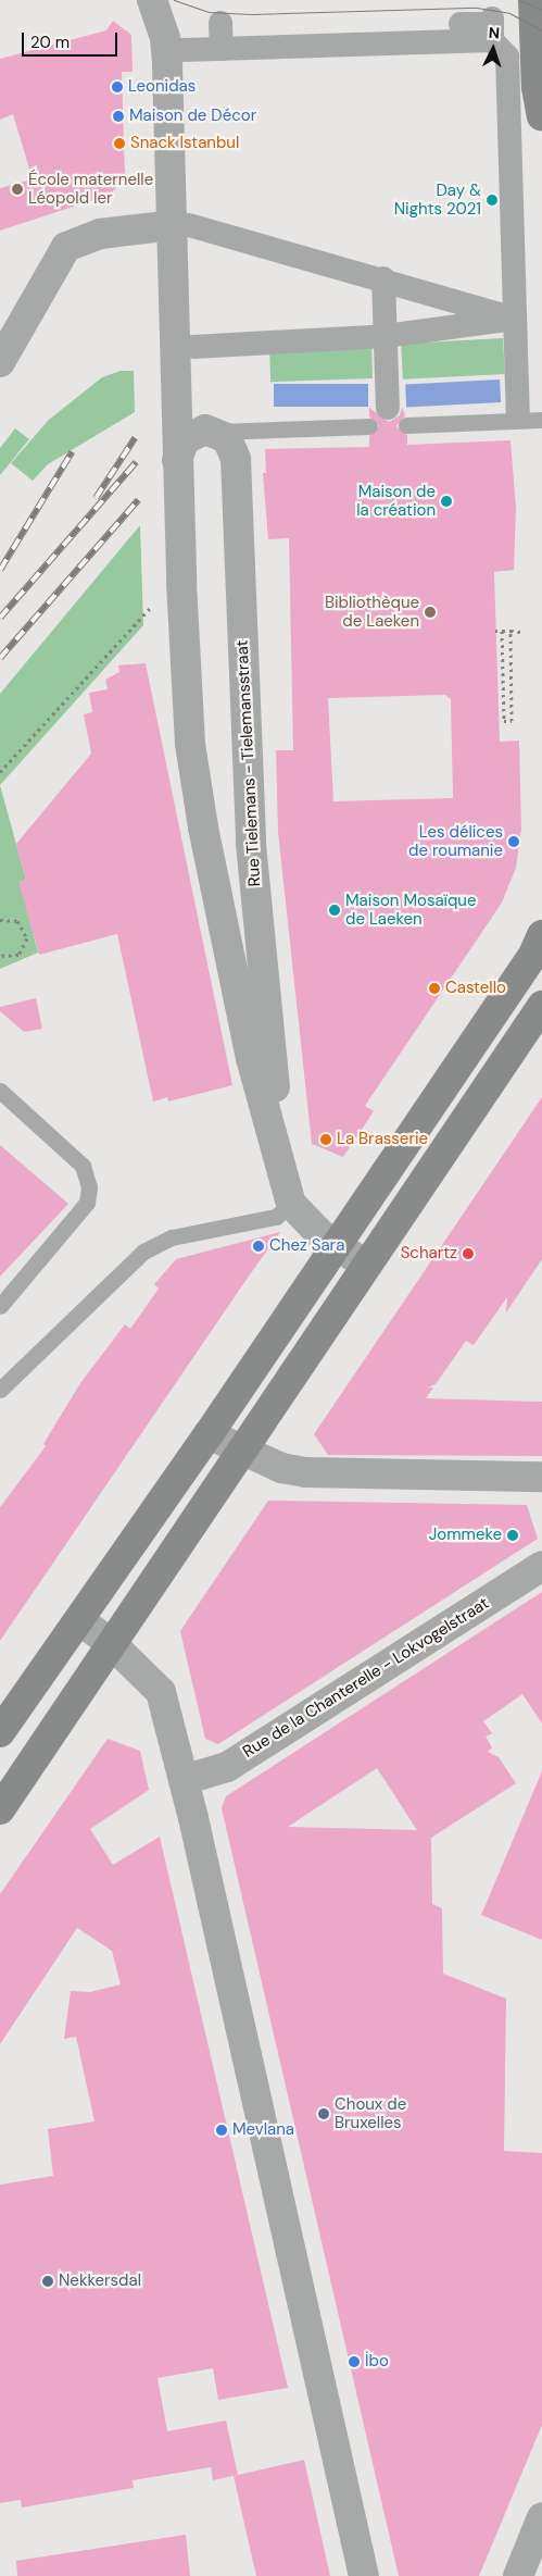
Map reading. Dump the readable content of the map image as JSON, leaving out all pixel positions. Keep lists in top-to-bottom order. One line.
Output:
{"streets":{"street":["Rue Tielemans - Tielemansstraat","Rue de la Chanterelle - Lokvogelstraat"]},"places":["Leonidas","Maison de Décor","Snack Istanbul","École maternelle Léopold Ier","Day & Nights 2021","Maison de la création","Bibliothèque de Laeken","Les délices de roumanie","Maison Mosaïque de Laeken","Castello","La Brasserie","Chez Sara","Schartz","Jommeke","Choux de Bruxelles","Mevlana","Nekkersdal","İbo"],"scale_bar":"20 m","north":"top"}
